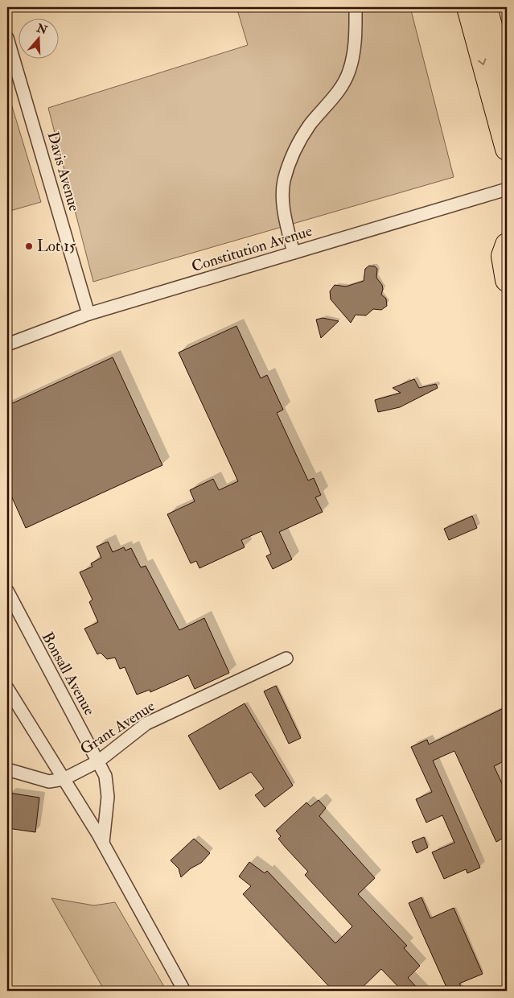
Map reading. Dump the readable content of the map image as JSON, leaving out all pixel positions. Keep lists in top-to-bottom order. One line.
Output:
{"streets":{"street":["Davis Avenue","Constitution Avenue","Bonsall Avenue","Grant Avenue"]},"crossings":[["Davis Avenue","Constitution Avenue"],["Bonsall Avenue","Grant Avenue"]],"places":["Lot 15"],"north":"top"}
